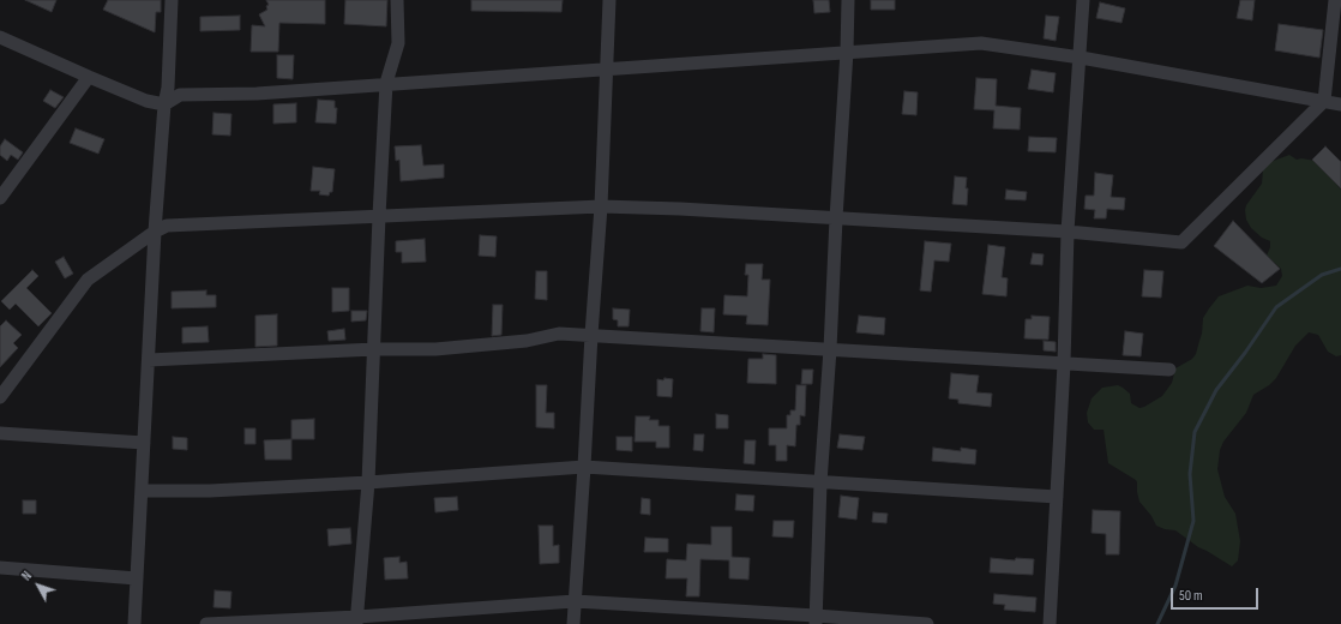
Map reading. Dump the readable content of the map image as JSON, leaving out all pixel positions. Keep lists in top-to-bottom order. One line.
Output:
{"scale_bar":"50 m","north":"top left"}
